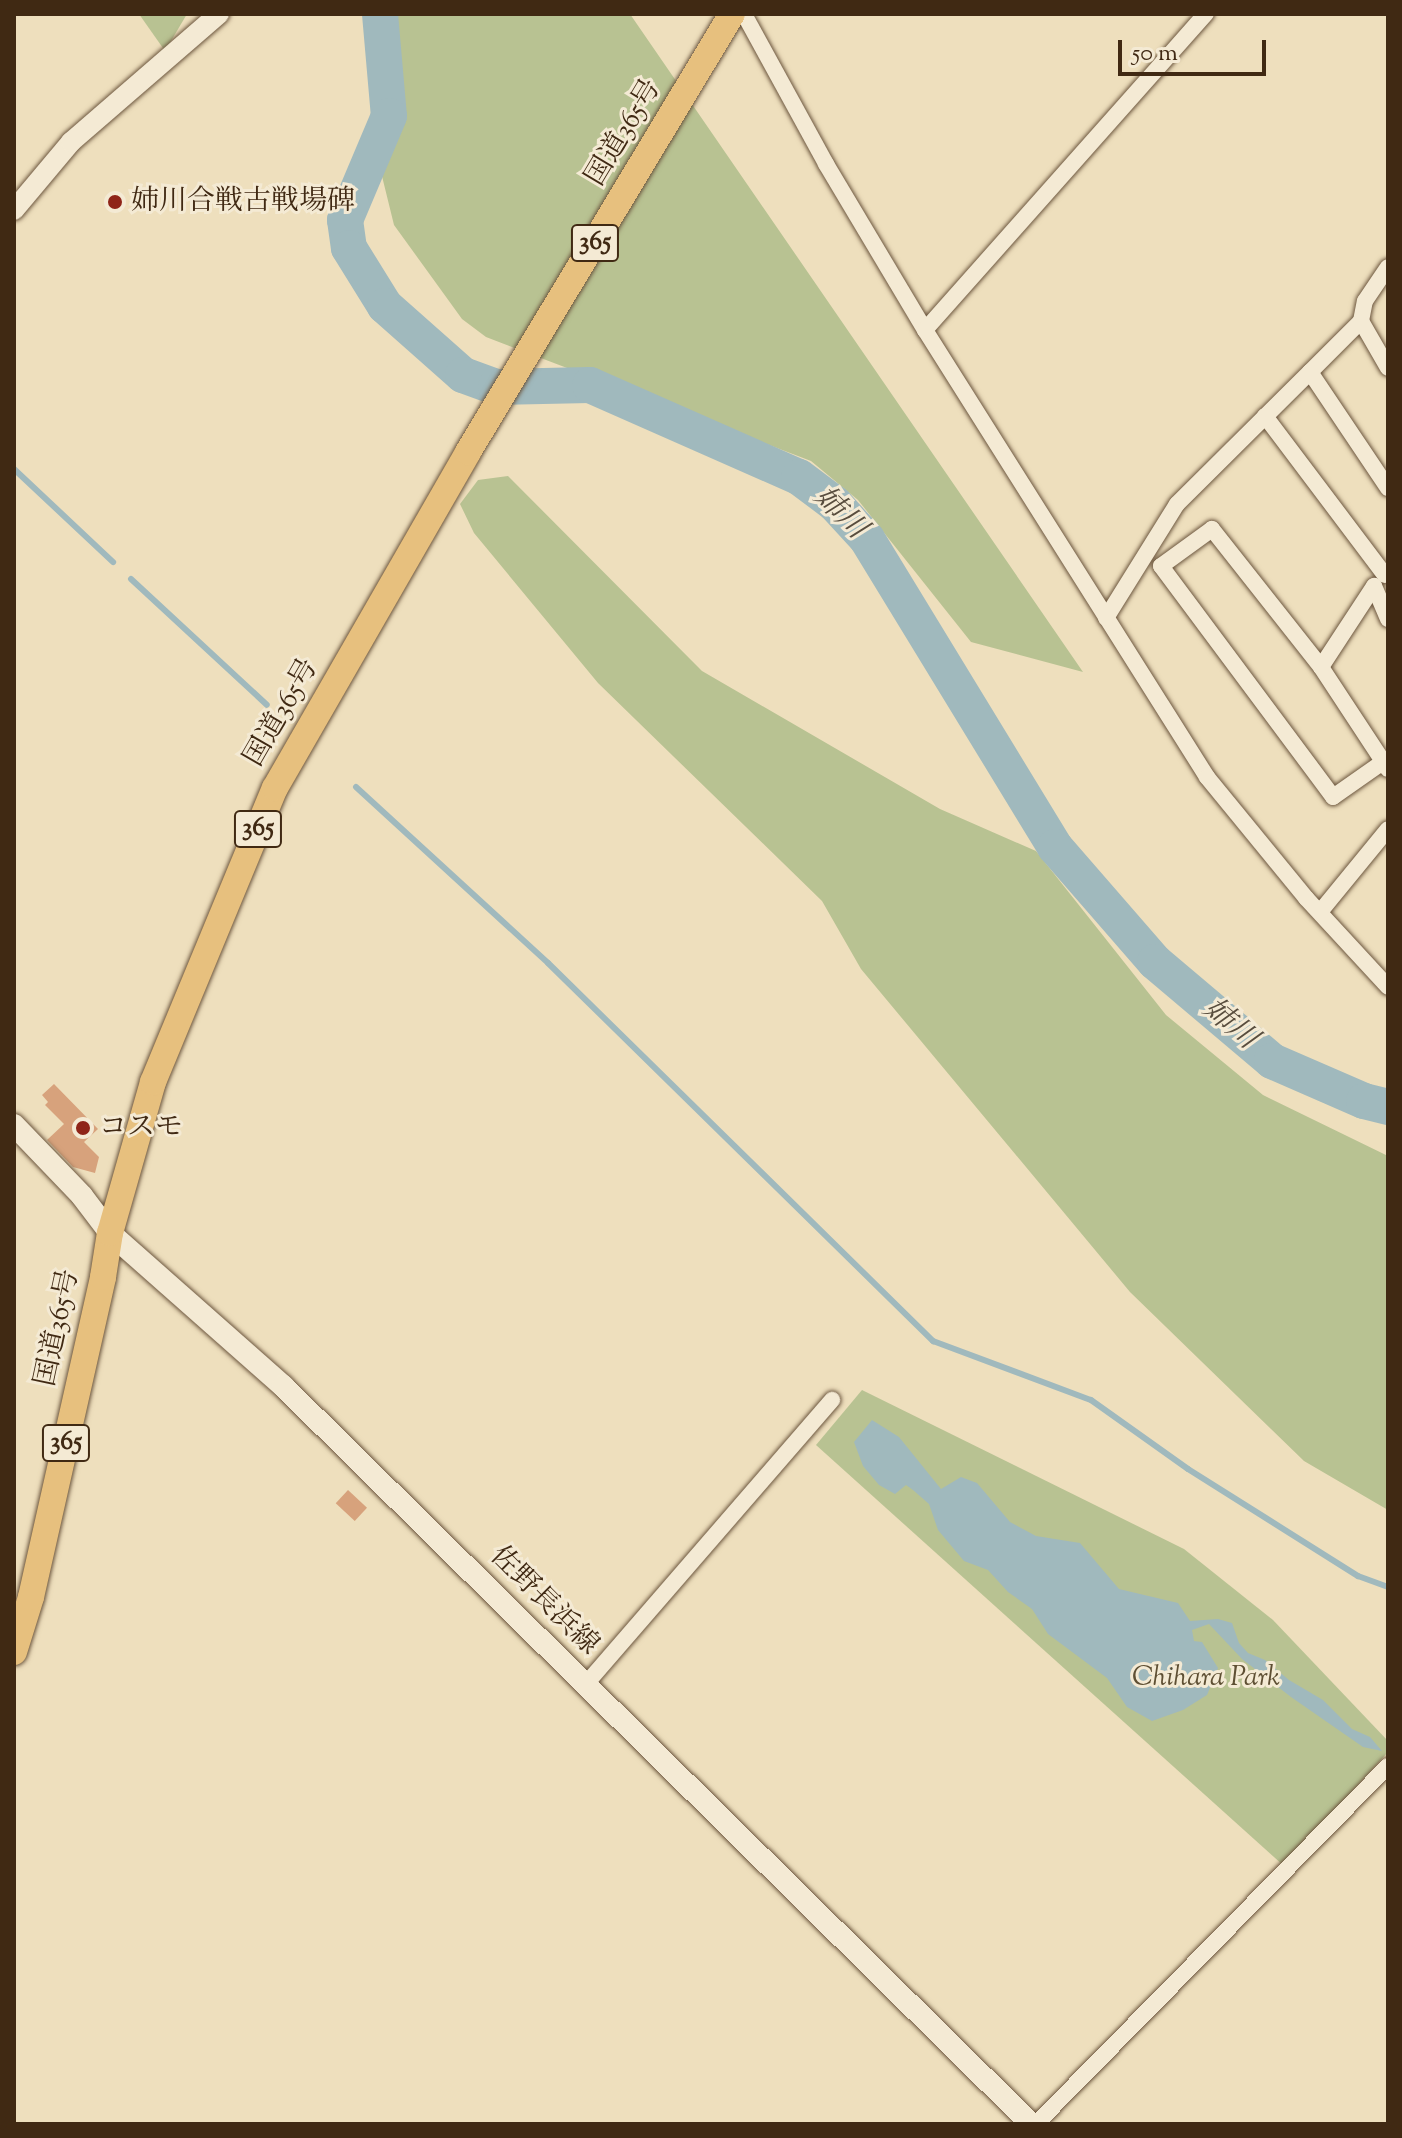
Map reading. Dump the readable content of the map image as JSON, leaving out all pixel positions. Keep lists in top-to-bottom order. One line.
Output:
{"streets":{"highway":["国道365号","365"],"main road":["佐野長浜線"]},"crossings":[["国道365号","佐野長浜線"]],"water":["姉川"],"parks":["Chihara Park"],"places":["姉川合戦古戦場碑","コスモ"],"scale_bar":"50 m"}
